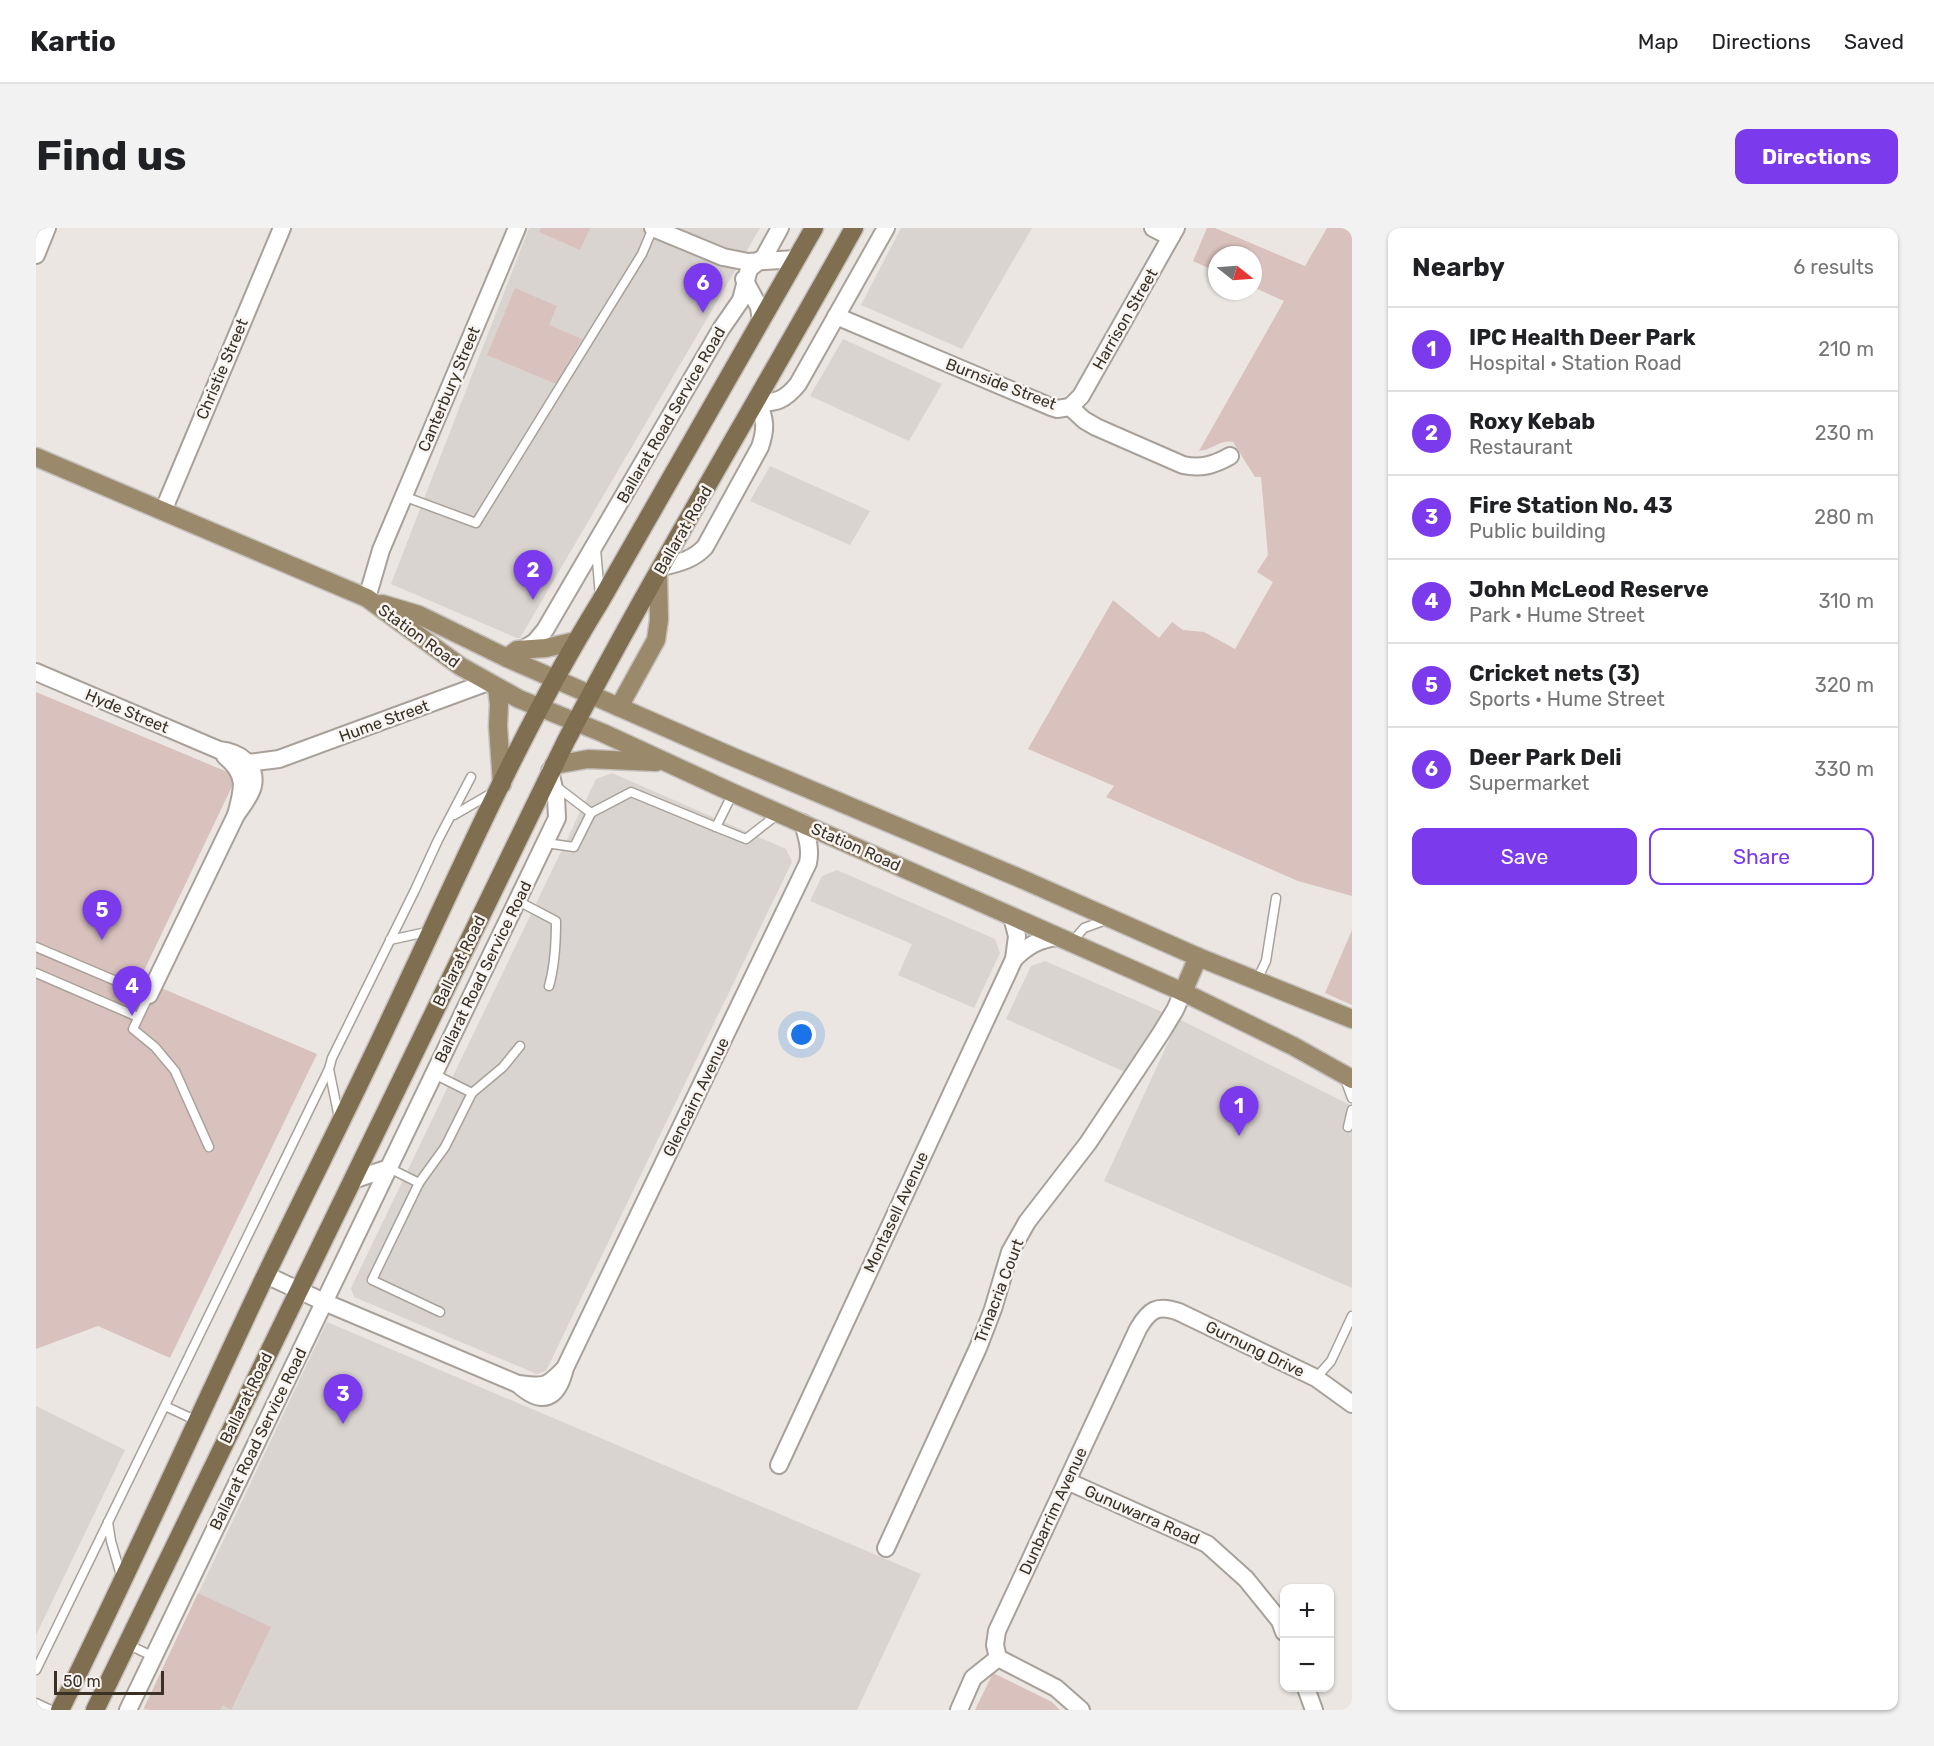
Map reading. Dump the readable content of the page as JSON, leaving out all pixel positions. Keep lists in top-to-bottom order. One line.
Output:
{"streets":{"highway":["Ballarat Road"],"main road":["Station Road"],"street":["Harrison Street","Christie Street","Burnside Street","Canterbury Street","Ballarat Road Service Road","Hyde Street","Hume Street","Glencairn Avenue","Montasell Avenue","Trinacria Court","Gurnung Drive","Dunbarrim Avenue","Gunuwarra Road"]},"crossings":[["Harrison Street","Burnside Street"],["Christie Street","Station Road"],["Canterbury Street","Station Road"],["Ballarat Road Service Road","Ballarat Road"],["Ballarat Road Service Road","Station Road"],["Ballarat Road Service Road","Glencairn Avenue"],["Ballarat Road","Station Road"],["Ballarat Road","Glencairn Avenue"],["Station Road","Hume Street"],["Station Road","Glencairn Avenue"],["Station Road","Montasell Avenue"],["Station Road","Trinacria Court"],["Hyde Street","Hume Street"],["Gurnung Drive","Dunbarrim Avenue"],["Dunbarrim Avenue","Gunuwarra Road"]],"scale_bar":"50 m","north":"right","page":{"header":"Kartio","nav":["Map","Directions","Saved"],"buttons":["Directions",["Save","Share"]],"title":"Find us","heading":["Nearby","6 results"],"pins":["6","2","5","4","1","3"],"list":[{"mark":"1","name":"IPC Health Deer Park","note":"Hospital · Station Road","value":"210 m"},{"mark":"2","name":"Roxy Kebab","note":"Restaurant","value":"230 m"},{"mark":"3","name":"Fire Station No. 43","note":"Public building","value":"280 m"},{"mark":"4","name":"John McLeod Reserve","note":"Park · Hume Street","value":"310 m"},{"mark":"5","name":"Cricket nets (3)","note":"Sports · Hume Street","value":"320 m"},{"mark":"6","name":"Deer Park Deli","note":"Supermarket","value":"330 m"}],"map_buttons":["+","−"],"scale":"50 m"}}
